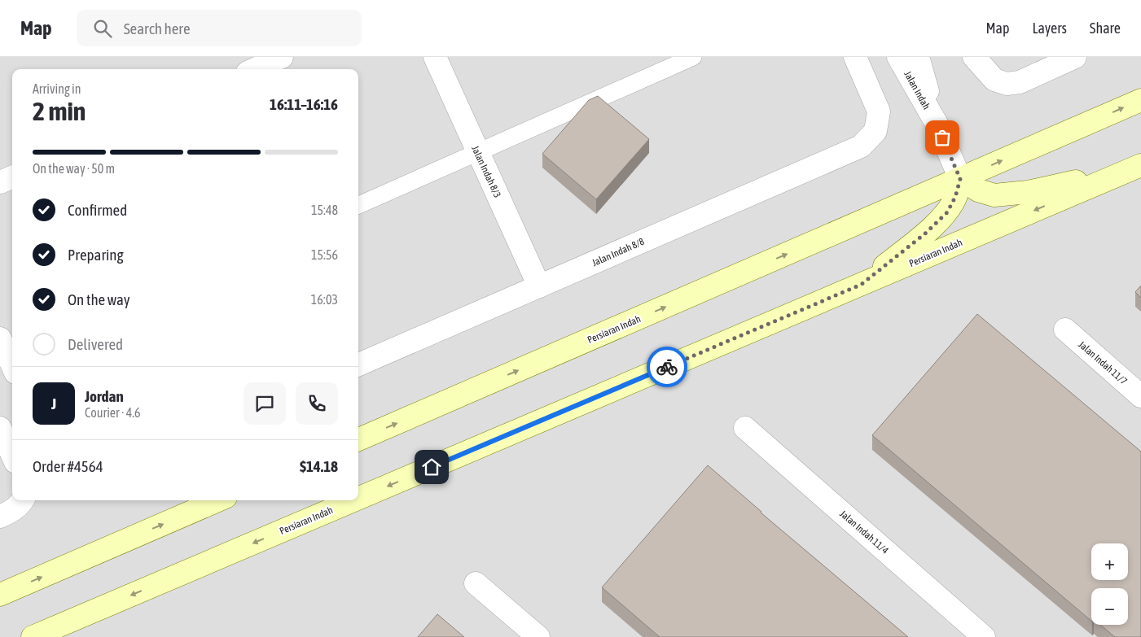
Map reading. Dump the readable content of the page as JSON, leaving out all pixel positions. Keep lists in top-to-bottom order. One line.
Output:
{"streets":{"main road":["Persiaran Indah"],"street":["Jalan Indah","Jalan Indah 8/3","Jalan Indah 8/8","Jalan Indah 11/7","Jalan Indah 11/4"]},"crossings":[["Jalan Indah","Persiaran Indah"],["Jalan Indah 8/3","Jalan Indah 8/8"]],"page":{"header":"Map","search":"Search here","nav":["Map","Layers","Share"],"heading":["2 min","Arriving in","16:11–16:16"],"panel":["Jordan","Courier · 4.6","Order #4564","$14.18"],"bar":"On the way · 50 m","list":[["Confirmed","15:48"],["Preparing","15:56"],["On the way","16:03"],"Delivered"],"round":"J","map_buttons":["+","−"]}}
